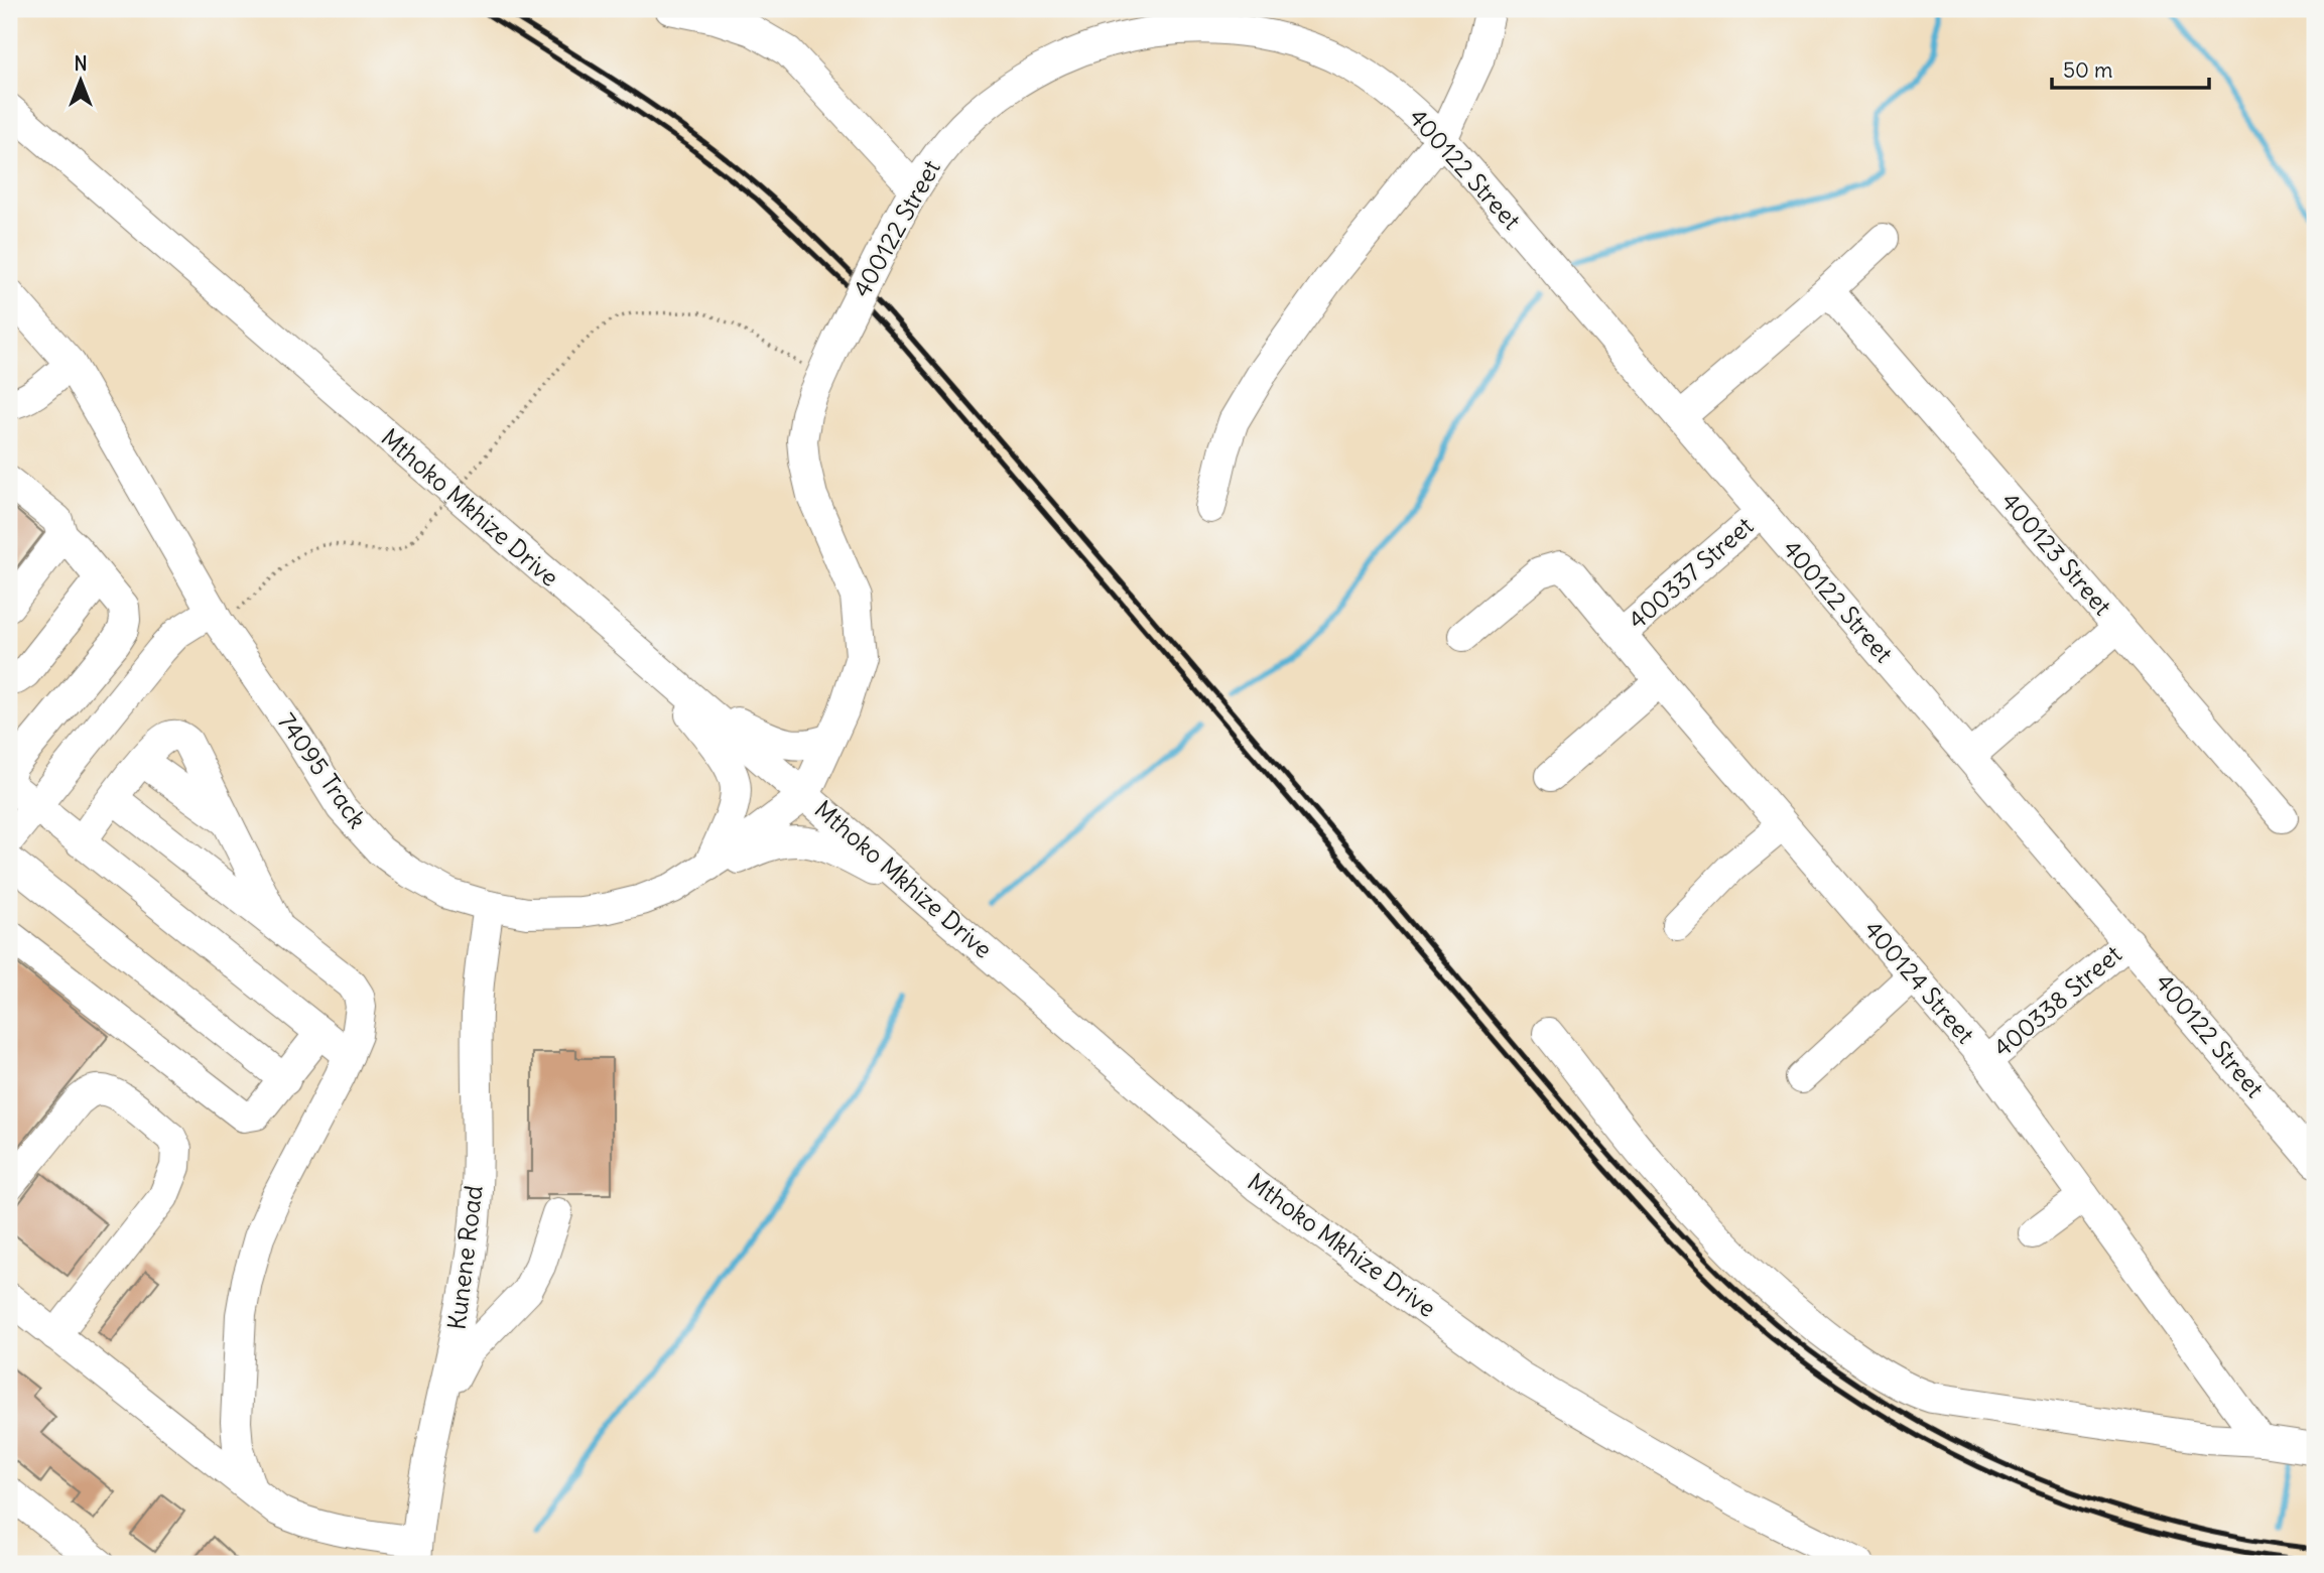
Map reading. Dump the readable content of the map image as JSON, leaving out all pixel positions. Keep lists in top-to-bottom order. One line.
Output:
{"streets":{"street":["400122 Street","Mthoko Mkhize Drive","400123 Street","400337 Street","74095 Track","400124 Street","400338 Street","Kunene Road"]},"crossings":[["400122 Street","Mthoko Mkhize Drive"],["400122 Street","400337 Street"],["400122 Street","74095 Track"],["400122 Street","400338 Street"],["Mthoko Mkhize Drive","74095 Track"],["400337 Street","400124 Street"],["74095 Track","Kunene Road"],["400124 Street","400338 Street"]],"scale_bar":"50 m","north":"top"}
